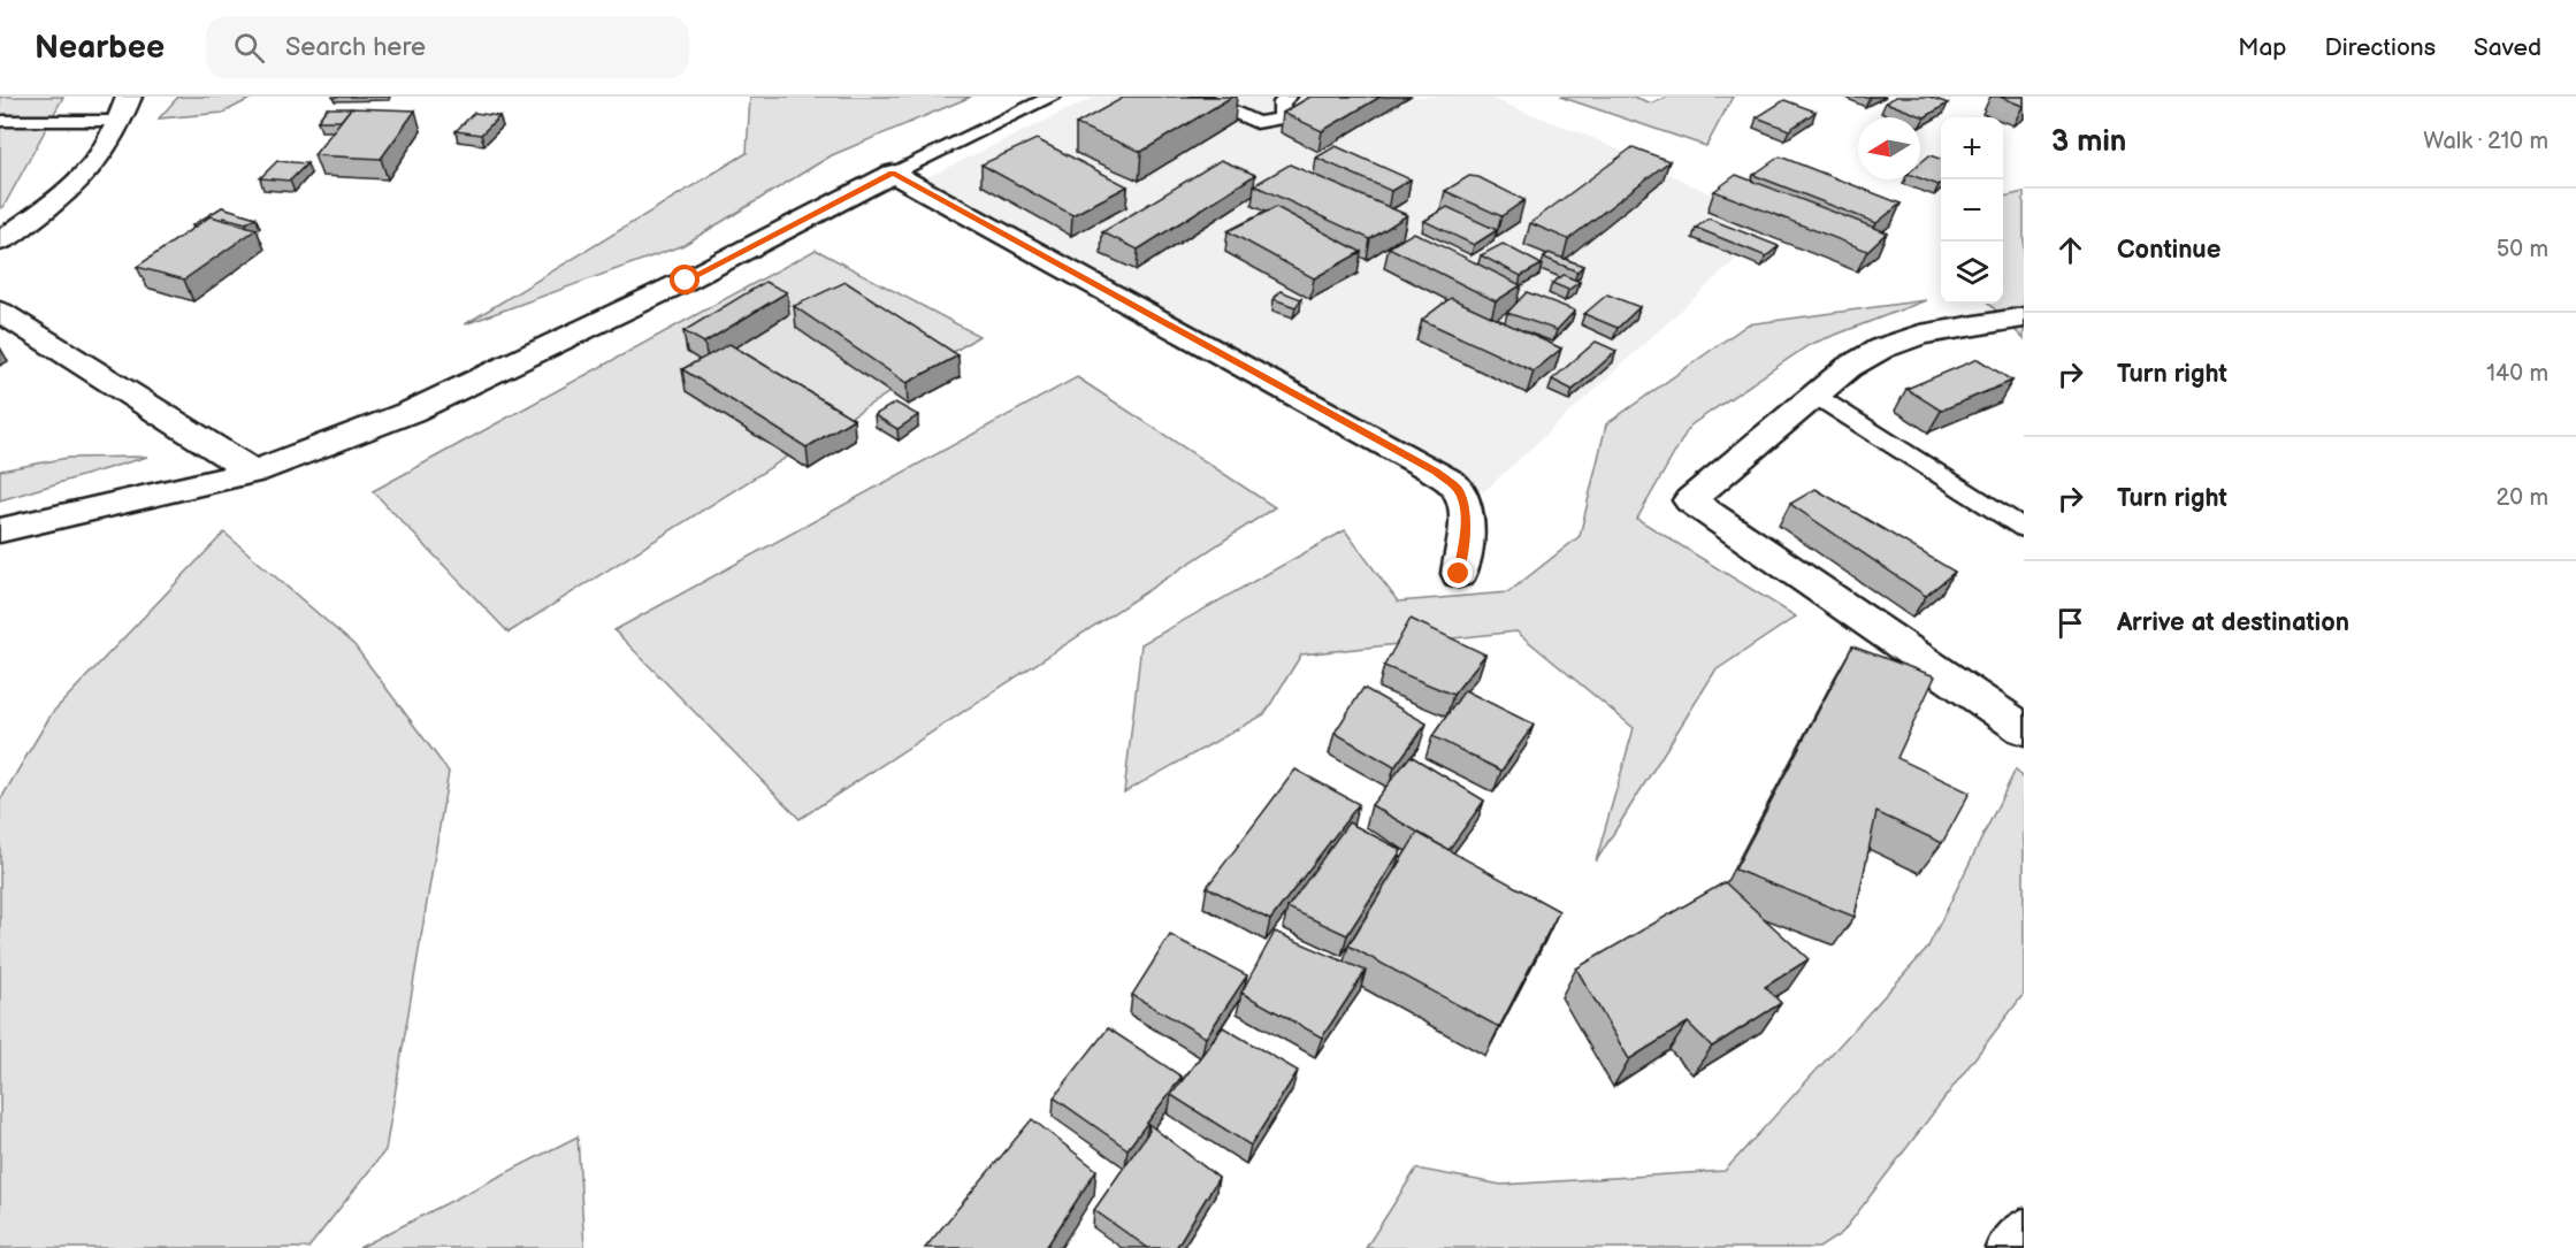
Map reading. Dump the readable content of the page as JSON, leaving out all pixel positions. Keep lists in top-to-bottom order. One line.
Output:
{"north":"left","page":{"header":"Nearbee","search":"Search here","nav":["Map","Directions","Saved"],"heading":["3 min","Walk · 210 m"],"map_buttons":["+","−"],"list":[["Continue","50 m"],["Turn right","140 m"],["Turn right","20 m"],"Arrive at destination"]}}
